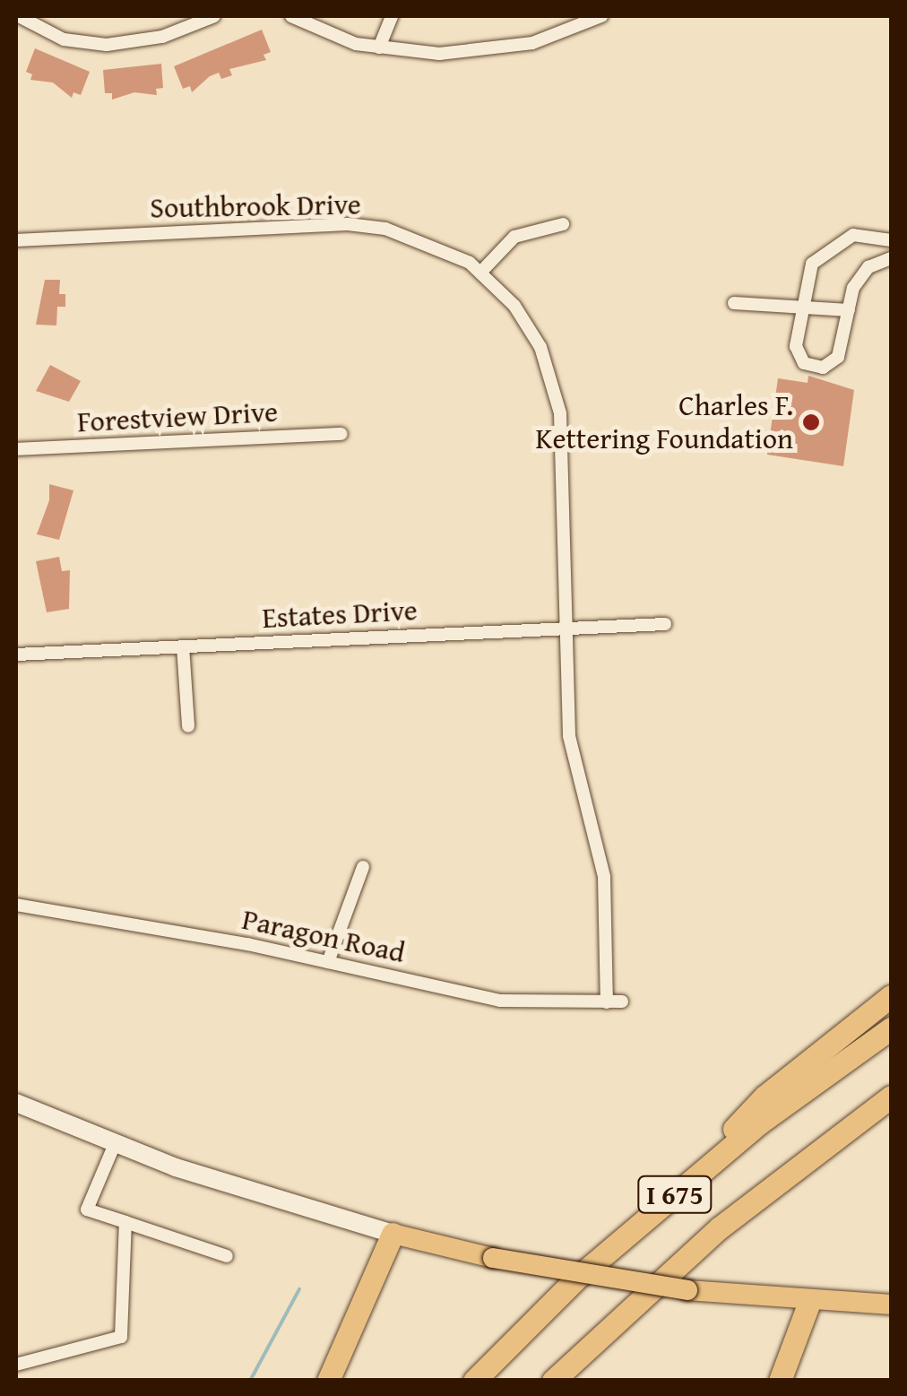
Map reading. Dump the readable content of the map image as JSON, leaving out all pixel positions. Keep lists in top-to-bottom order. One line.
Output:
{"streets":{"highway":["I 675"],"street":["Southbrook Drive","Forestview Drive","Estates Drive","Paragon Road"]},"crossings":[["Southbrook Drive","Estates Drive"],["Southbrook Drive","Paragon Road"]],"places":["Charles F. Kettering Foundation"]}
